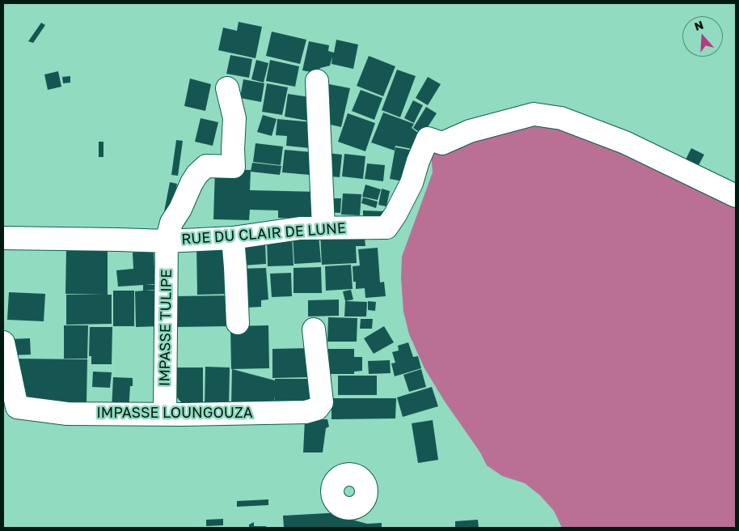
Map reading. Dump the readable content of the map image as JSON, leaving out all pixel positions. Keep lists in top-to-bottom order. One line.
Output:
{"streets":{"street":["RUE DU CLAIR DE LUNE","IMPASSE TULIPE","IMPASSE LOUNGOUZA"]},"crossings":[["RUE DU CLAIR DE LUNE","IMPASSE TULIPE"],["IMPASSE TULIPE","IMPASSE LOUNGOUZA"]],"north":"top"}
